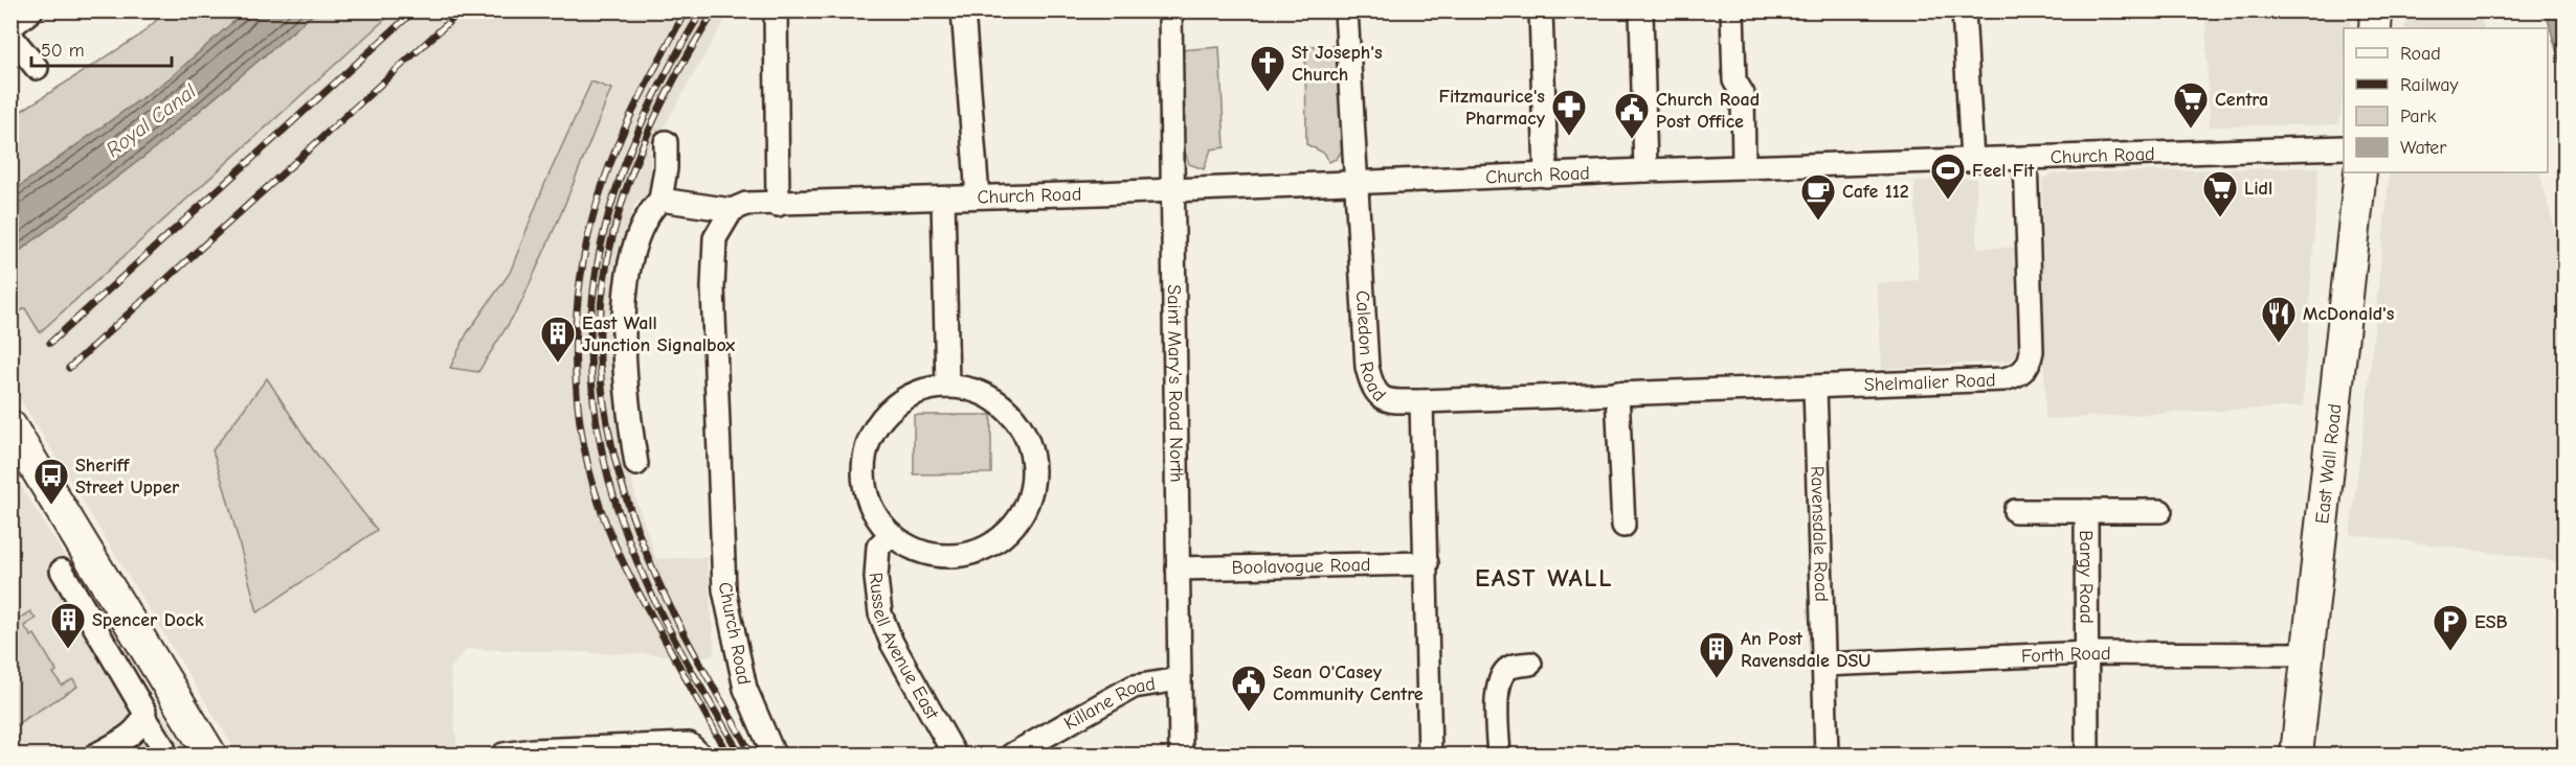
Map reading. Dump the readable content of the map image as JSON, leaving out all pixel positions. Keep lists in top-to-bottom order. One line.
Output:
{"streets":{"main road":["East Wall Road"],"street":["Church Road","Caledon Road","Saint Mary's Road North","Shelmalier Road","Ravensdale Road","Boolavogue Road","Bargy Road","Russell Avenue East","Forth Road","Killane Road"]},"crossings":[["Church Road","Caledon Road"],["Church Road","Saint Mary's Road North"],["Church Road","Shelmalier Road"],["Caledon Road","Shelmalier Road"],["Caledon Road","Boolavogue Road"],["Saint Mary's Road North","Boolavogue Road"],["Saint Mary's Road North","Killane Road"],["Shelmalier Road","Ravensdale Road"],["East Wall Road","Forth Road"],["Ravensdale Road","Forth Road"],["Bargy Road","Forth Road"]],"districts":["EAST WALL"],"water":["Royal Canal"],"places":{"church":["St Joseph's Church"],"supermarket":["Centra","Lidl"],"pharmacy":["Fitzmaurice's Pharmacy"],"public building":["Church Road Post Office","Sean O'Casey Community Centre"],"sports":["Feel Fit"],"cafe":["Cafe 112"],"restaurant":["McDonald's"],"building":["East Wall Junction Signalbox","Spencer Dock","An Post Ravensdale DSU"],"bus stop":["Sheriff Street Upper"],"parking":["ESB"]},"legend":["Road","Railway","Park","Water"],"scale_bar":"50 m"}
